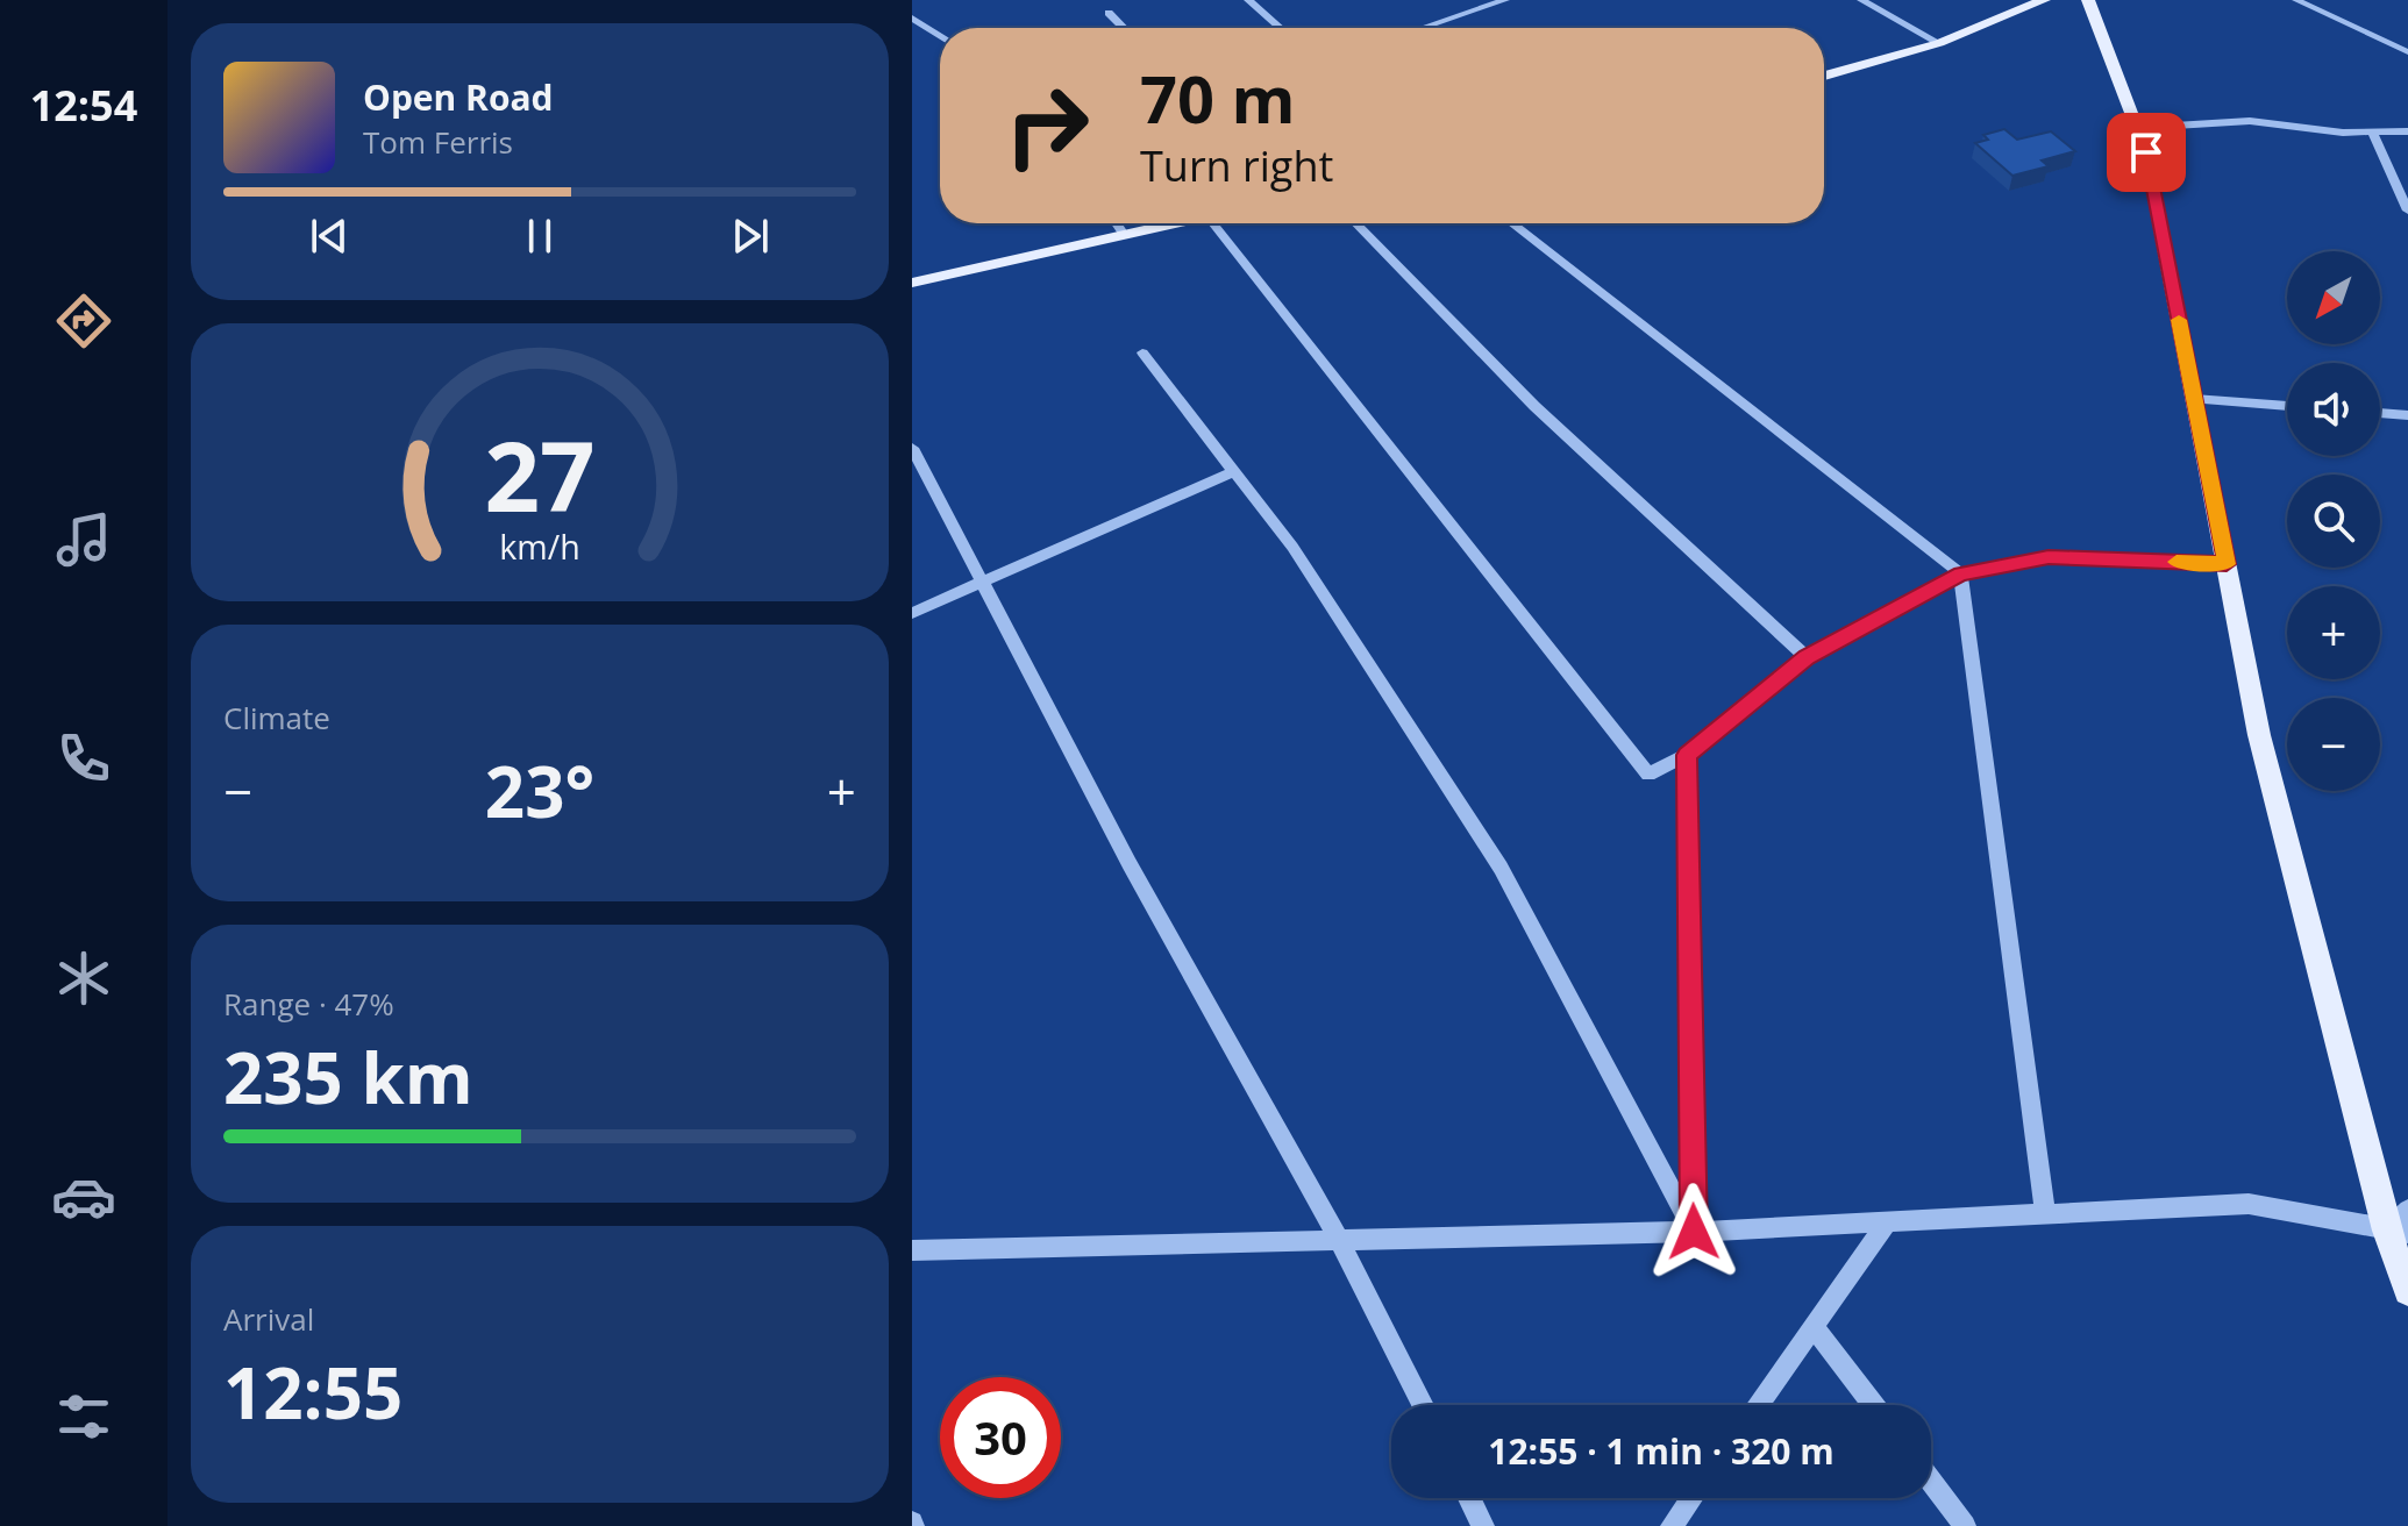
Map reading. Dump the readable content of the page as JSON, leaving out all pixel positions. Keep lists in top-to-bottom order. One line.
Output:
{"north":"bottom left","page":{"tabs":"12:54","turn":["70 m","Turn right"],"song":["Open Road","Tom Ferris"],"map_buttons":["+","−"],"tile":["Climate",["Range · 47%","235 km"],["Arrival","12:55"]],"heat":["−","23°","+"],"limit":"30","trip":"12:55 · 1 min · 320 m","gauge":["27","km/h"]}}
